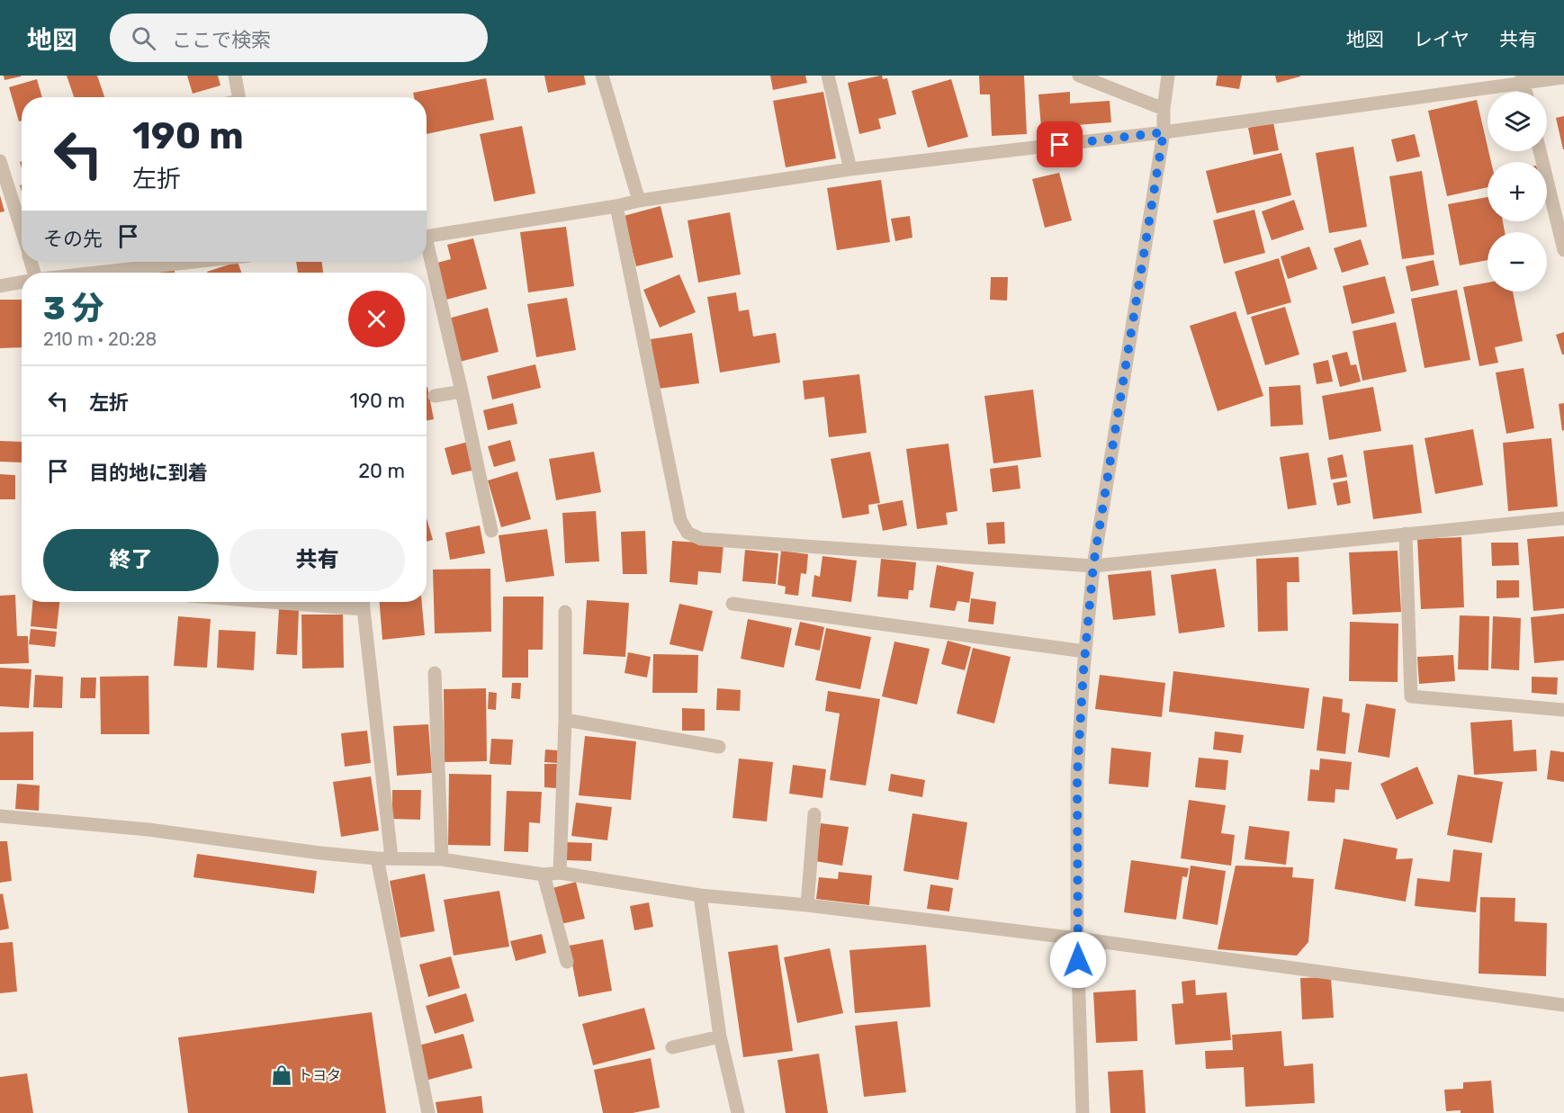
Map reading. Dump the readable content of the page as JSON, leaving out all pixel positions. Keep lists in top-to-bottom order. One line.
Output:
{"places":{"shop":["トヨタ"]},"page":{"header":"地図","search":"ここで検索","nav":["地図","レイヤ","共有"],"map_buttons":["+","−"],"turn":["190 m","左折"],"then":"その先","heading":["3 分","210 m · 20:28"],"list":[{"name":"左折","value":"190 m"},{"name":"目的地に到着","value":"20 m"}],"buttons":["終了","共有"]}}
